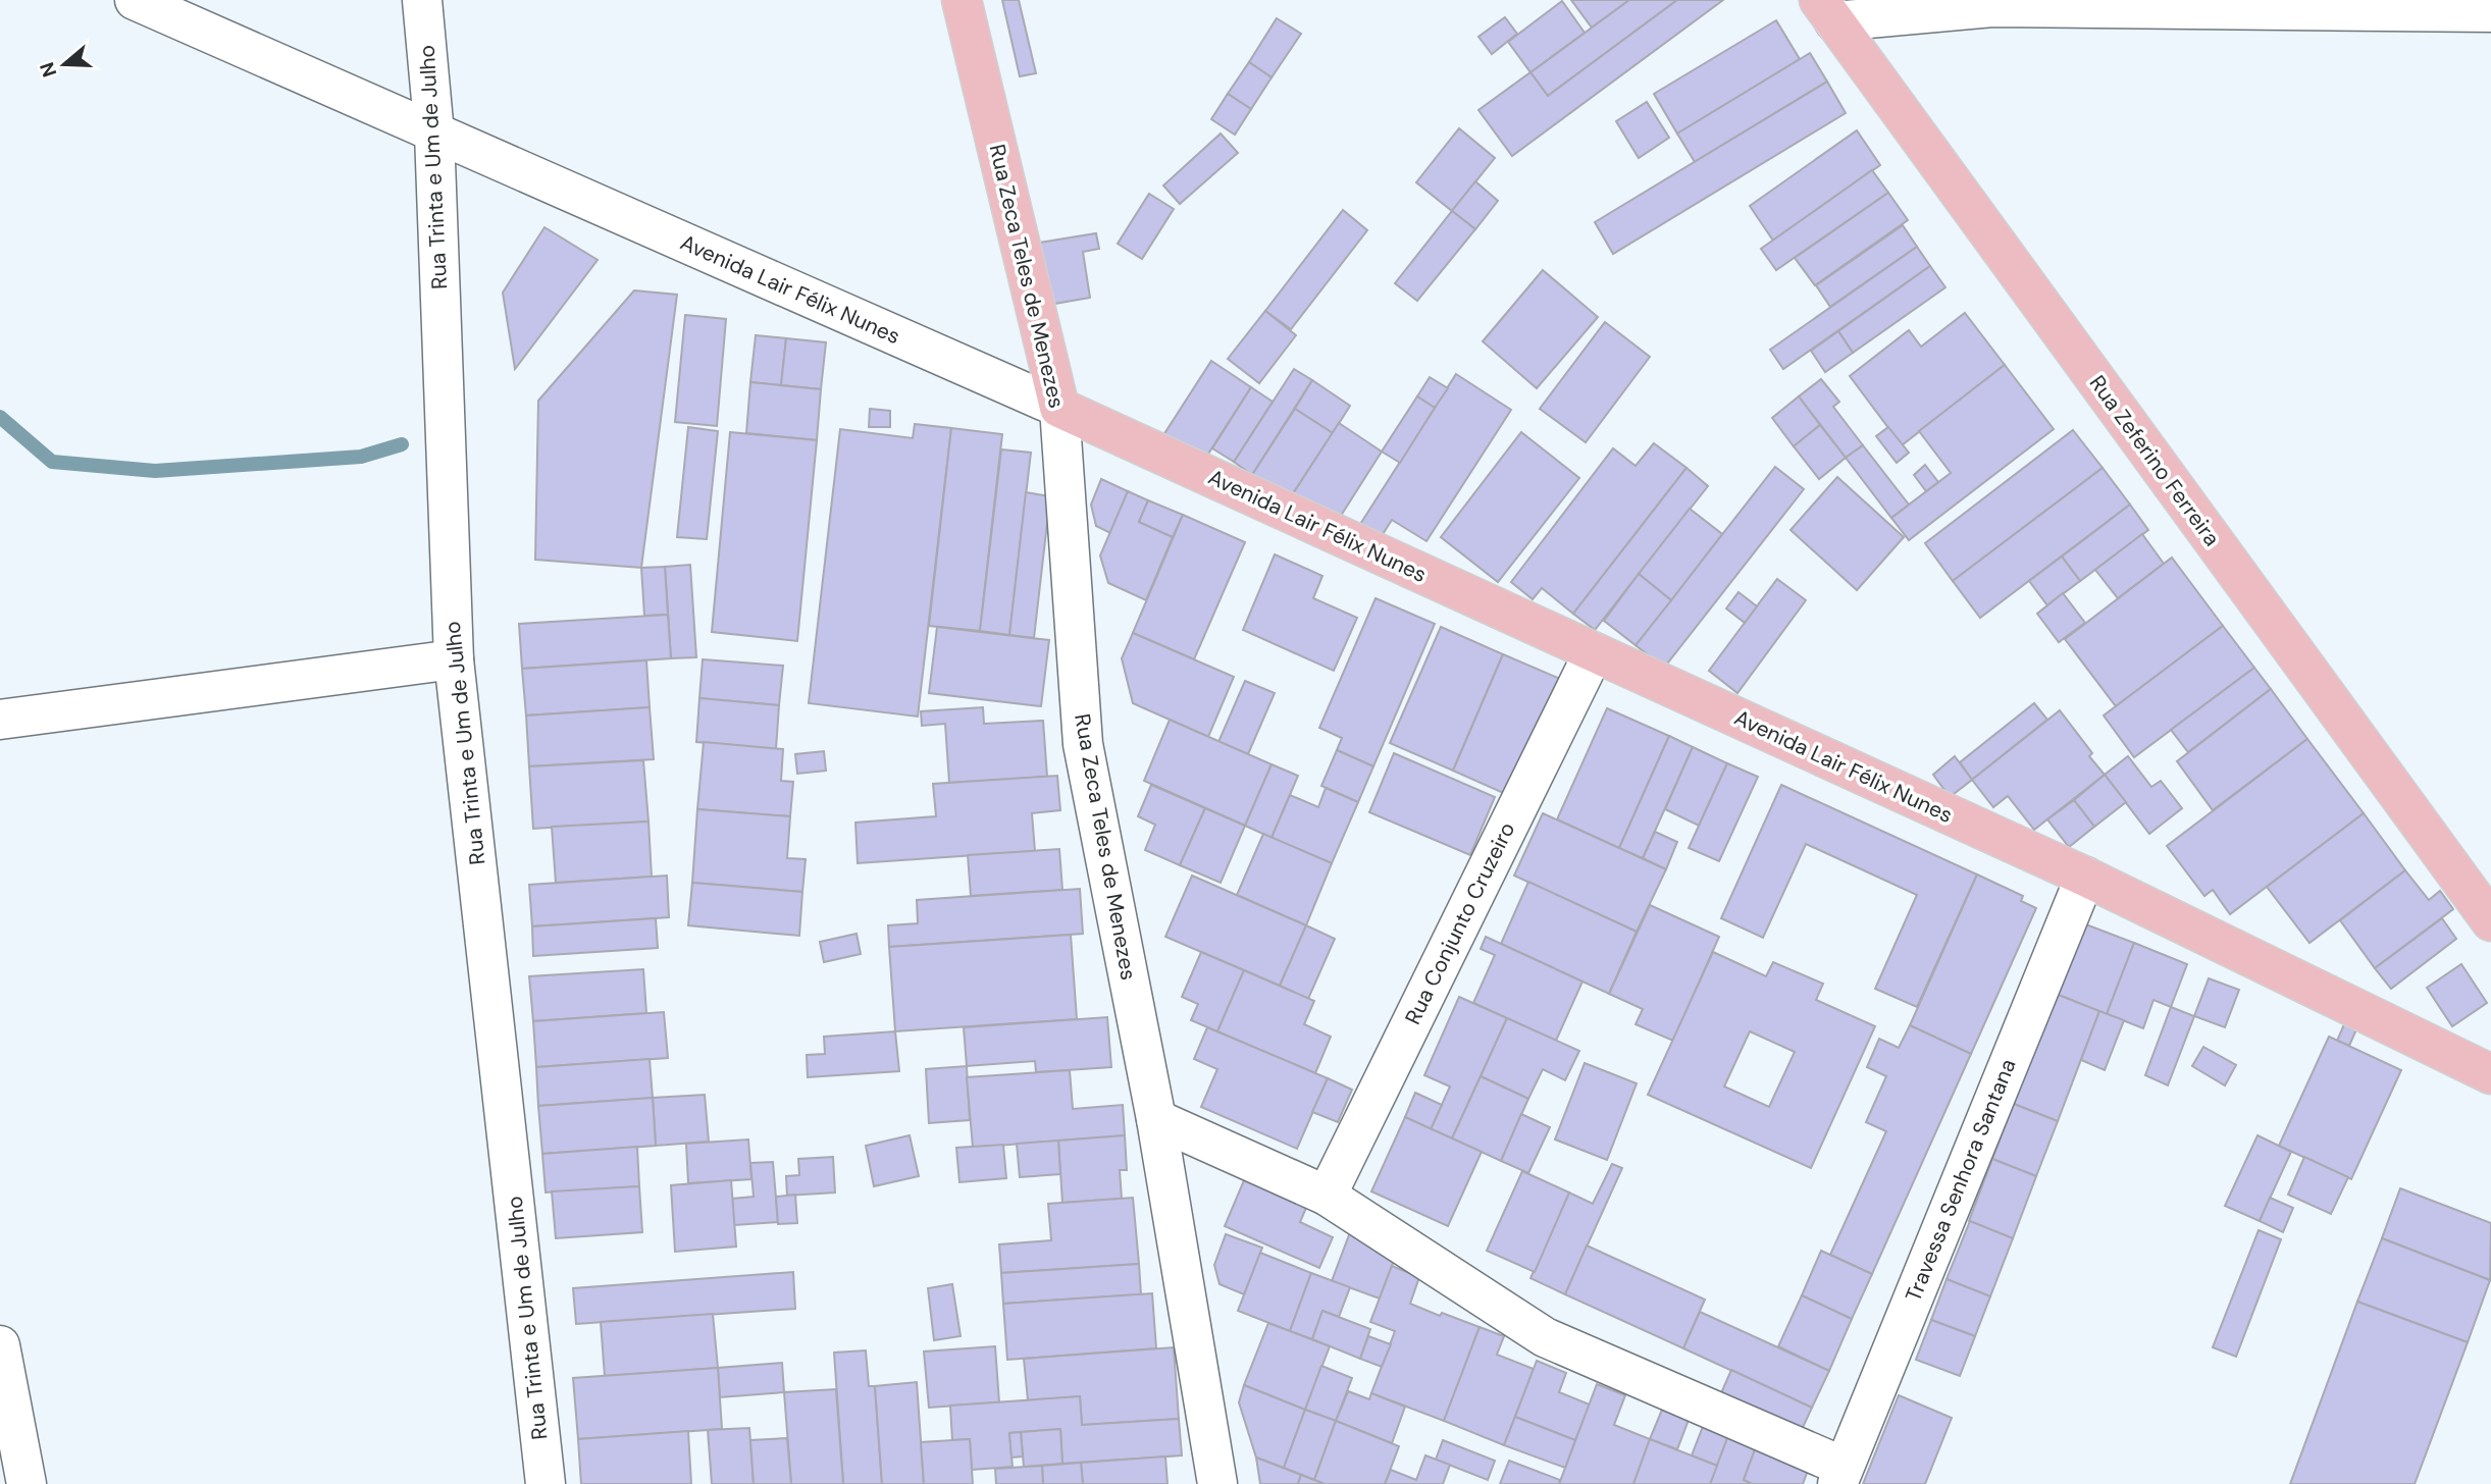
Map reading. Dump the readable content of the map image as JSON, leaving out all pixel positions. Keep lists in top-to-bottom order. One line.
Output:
{"streets":{"main road":["Rua Zeca Teles de Menezes","Avenida Lair Félix Nunes","Rua Zeferino Ferreira"],"street":["Rua Trinta e Um de Julho","Rua Conjunto Cruzeiro","Travessa Senhora Santana"]},"crossings":[["Rua Trinta e Um de Julho","Avenida Lair Félix Nunes"],["Rua Zeca Teles de Menezes","Avenida Lair Félix Nunes"],["Avenida Lair Félix Nunes","Rua Conjunto Cruzeiro"],["Avenida Lair Félix Nunes","Travessa Senhora Santana"]],"north":"left"}
